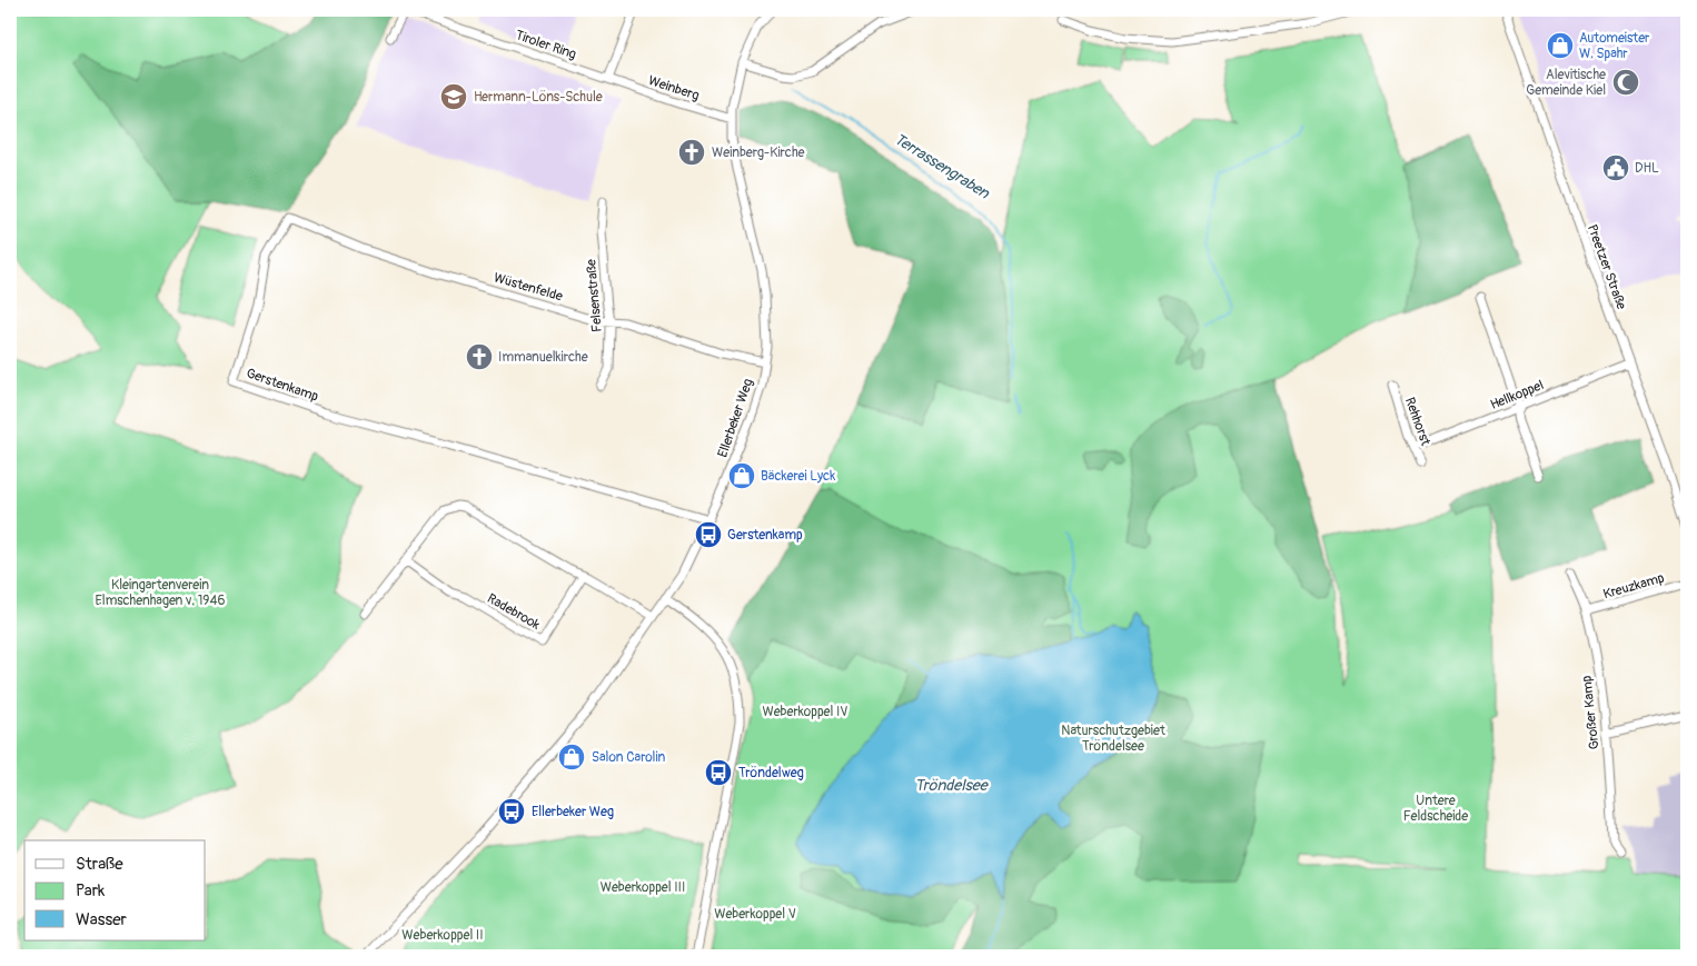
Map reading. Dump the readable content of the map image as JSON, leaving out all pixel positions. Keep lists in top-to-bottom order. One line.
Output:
{"streets":{"street":["Tiroler Ring","Weinberg","Preetzer Straße","Wüstenfelde","Felsenstraße","Gerstenkamp","Hellkoppel","Ellerbeker Weg","Rehhorst","Kreuzkamp","Radebrook","Großer Kamp"]},"crossings":[["Tiroler Ring","Weinberg"],["Weinberg","Ellerbeker Weg"],["Preetzer Straße","Hellkoppel"],["Wüstenfelde","Felsenstraße"],["Wüstenfelde","Gerstenkamp"],["Wüstenfelde","Ellerbeker Weg"],["Gerstenkamp","Ellerbeker Weg"],["Hellkoppel","Rehhorst"],["Kreuzkamp","Großer Kamp"]],"water":["Terrassengraben","Tröndelsee"],"parks":["Kleingartenverein Elmschenhagen v. 1946","Weberkoppel IV","Naturschutzgebiet Tröndelsee","Untere Feldscheide","Weberkoppel III","Weberkoppel V","Weberkoppel II"],"places":{"shop":["Automeister W. Spahr","Bäckerei Lyck","Salon Carolin"],"mosque":["Alevitische Gemeinde Kiel"],"school or university":["Hermann-Löns-Schule"],"church":["Weinberg-Kirche","Immanuelkirche"],"public building":["DHL"],"bus stop":["Gerstenkamp","Tröndelweg","Ellerbeker Weg"]},"legend":["Straße","Park","Wasser"]}
